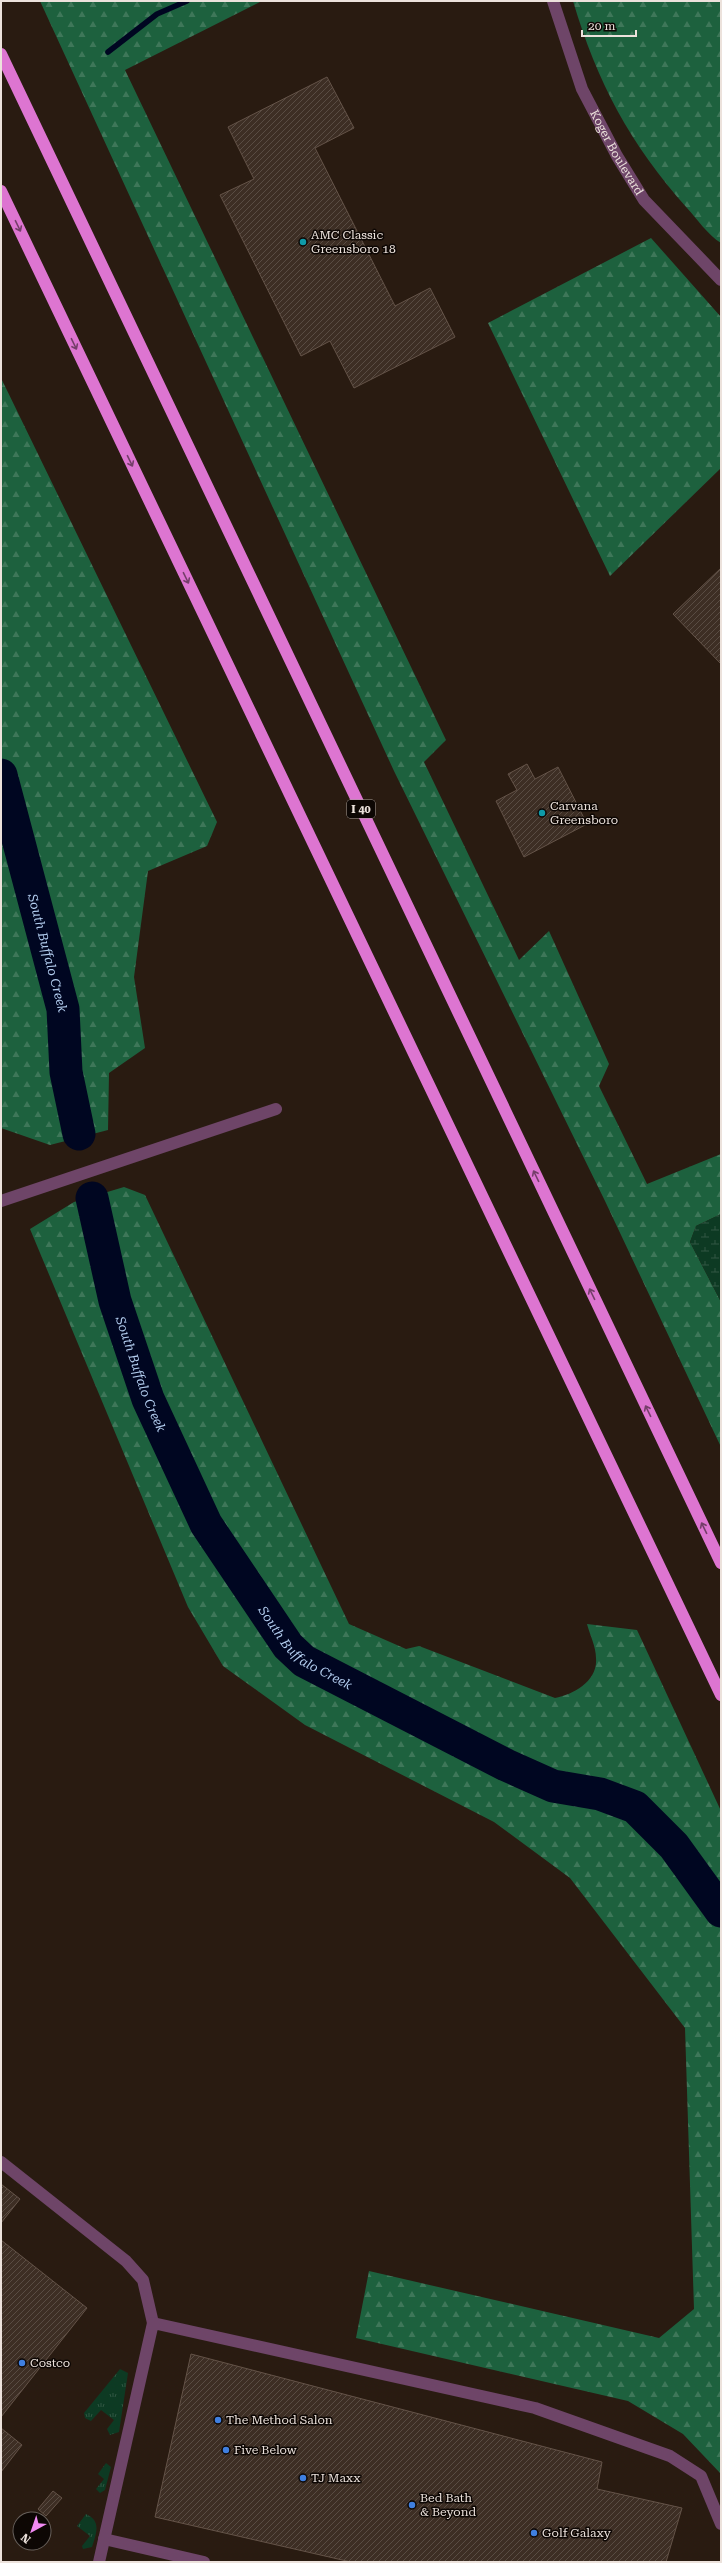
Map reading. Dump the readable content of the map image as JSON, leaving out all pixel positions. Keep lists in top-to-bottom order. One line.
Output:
{"streets":{"highway":["I 40"],"street":["Koger Boulevard"]},"water":["South Buffalo Creek"],"places":["AMC Classic Greensboro 18","Carvana Greensboro","Costco","The Method Salon","Five Below","TJ Maxx","Bed Bath & Beyond","Golf Galaxy"],"scale_bar":"20 m","north":"bottom left"}
